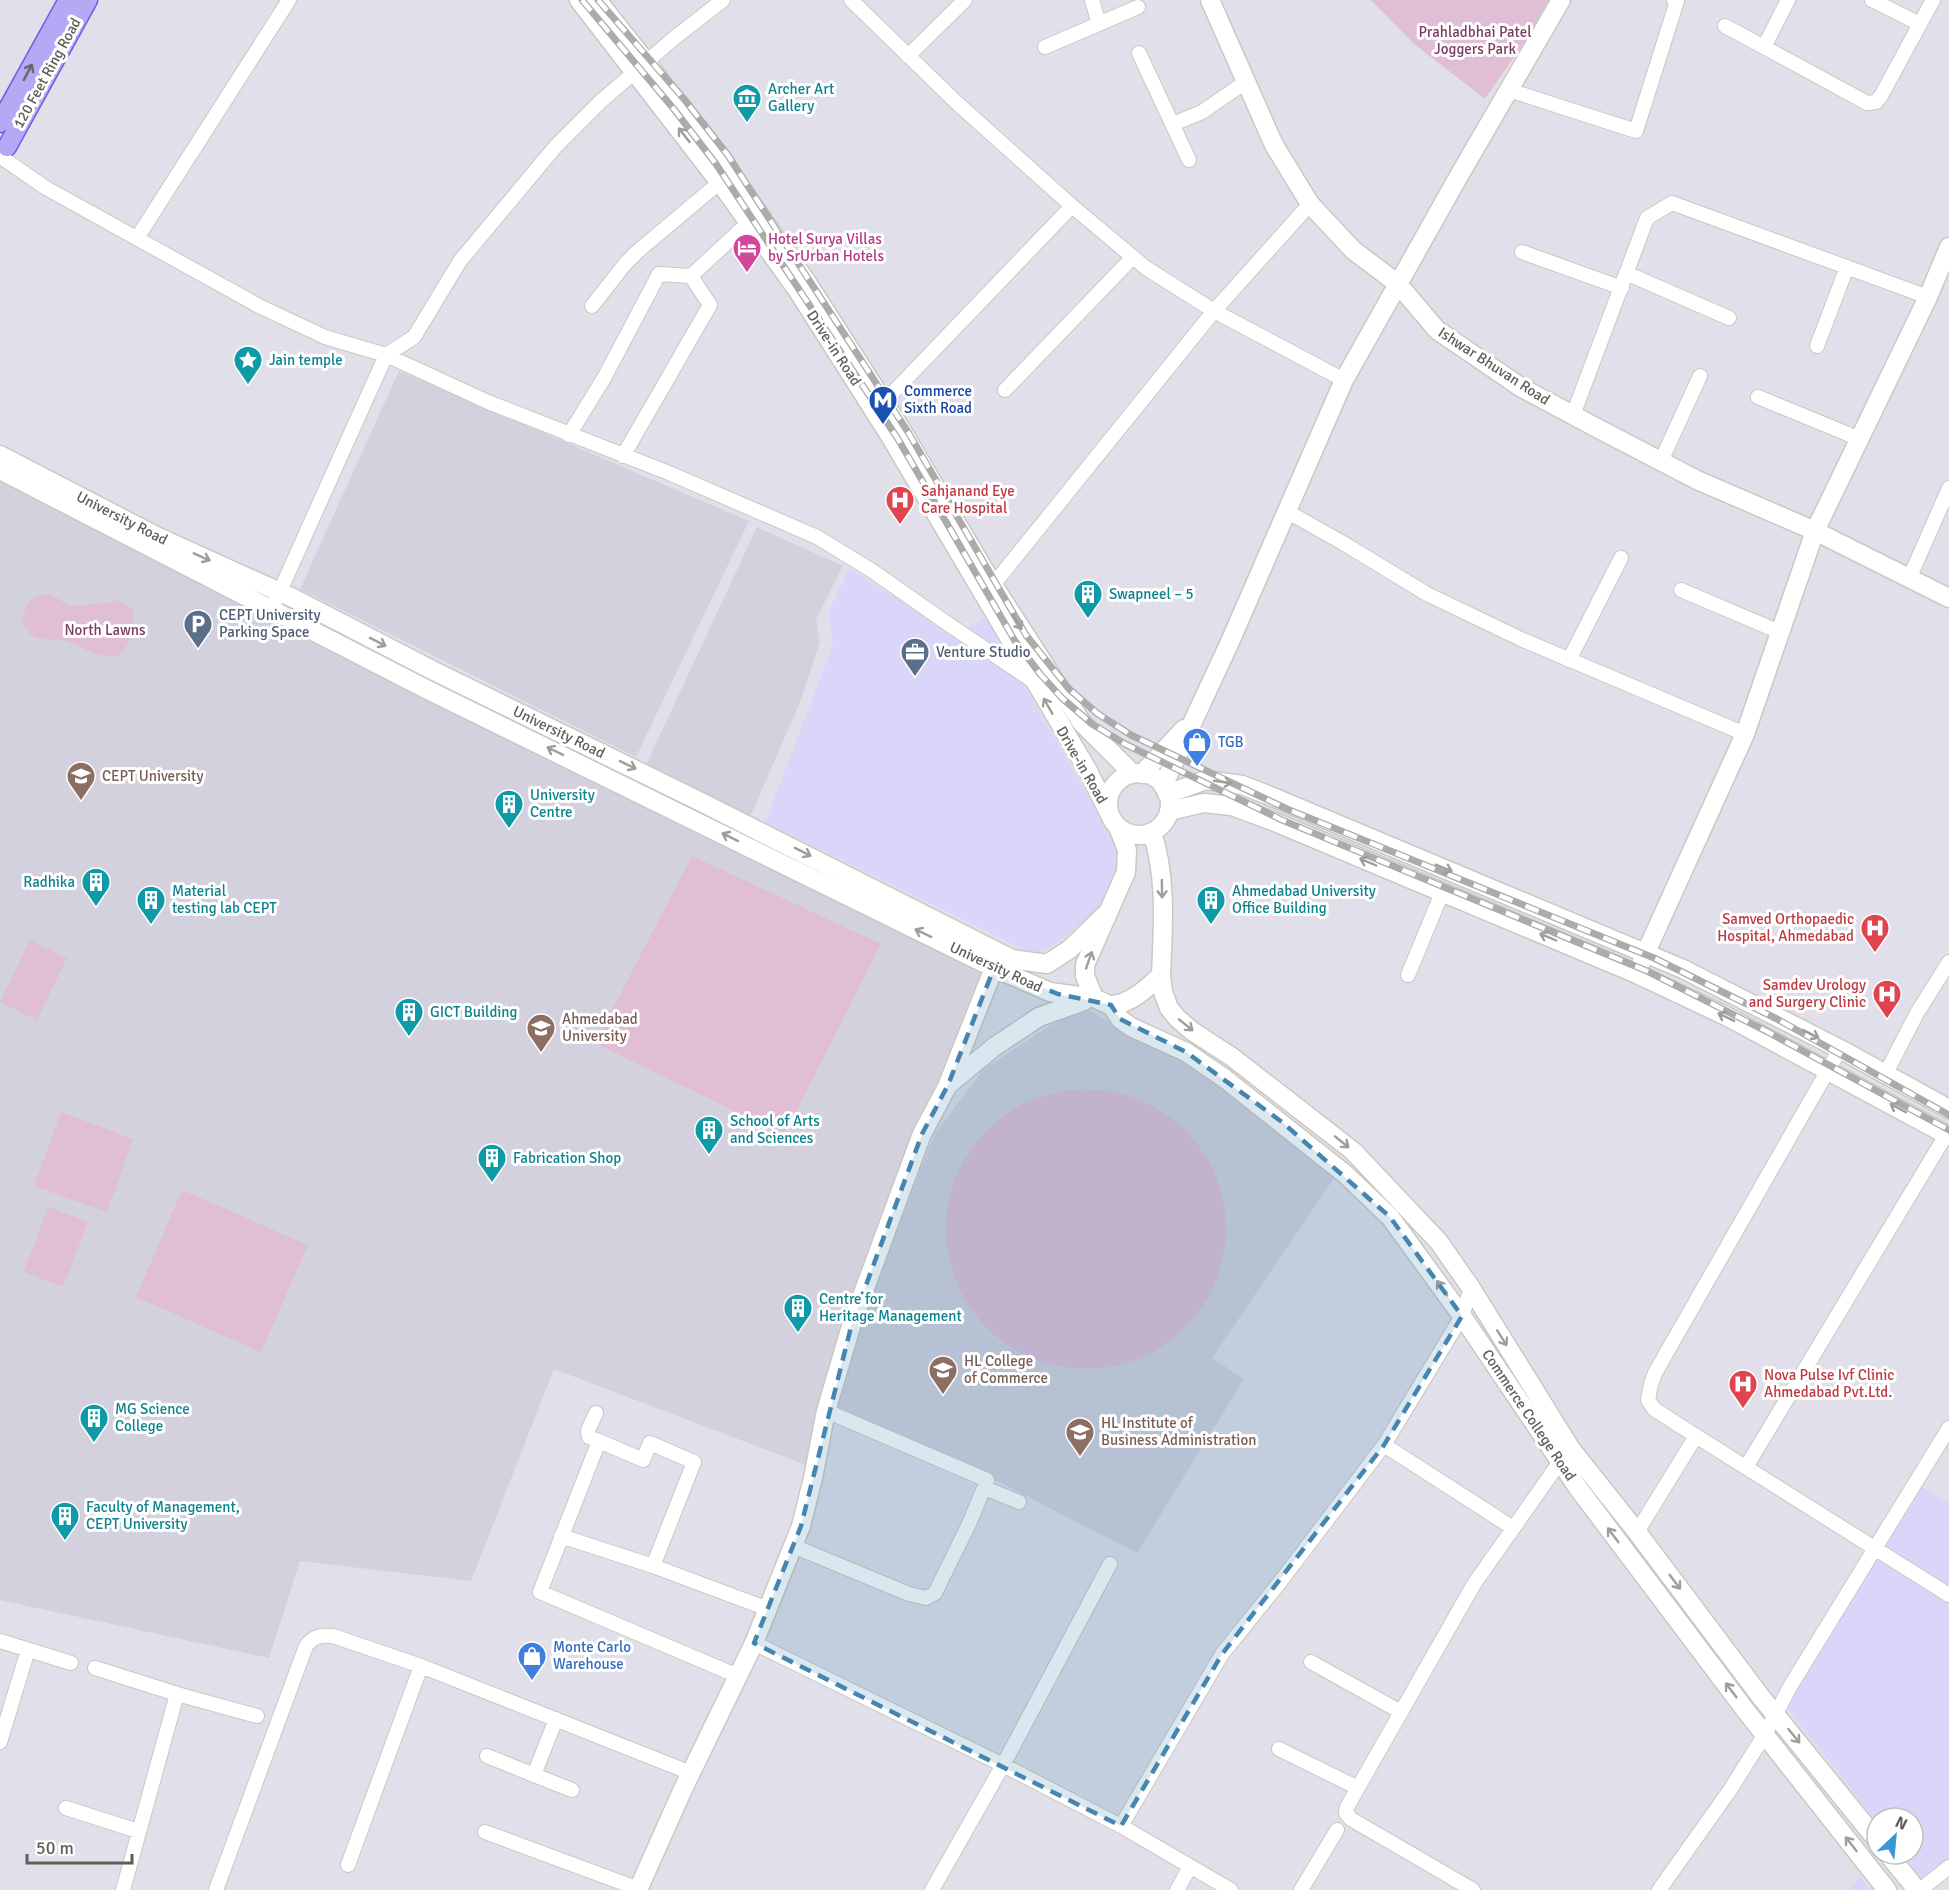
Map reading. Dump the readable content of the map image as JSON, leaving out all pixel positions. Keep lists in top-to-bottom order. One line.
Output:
{"streets":{"main road":["120 Feet Ring Road","Drive-in Road","Ishwar Bhuvan Road","University Road","Commerce College Road"]},"crossings":[["Drive-in Road","University Road"],["Drive-in Road","Commerce College Road"],["University Road","Commerce College Road"]],"parks":["Prahladbhai Patel Joggers Park","North Lawns"],"places":{"museum":["Archer Art Gallery"],"hotel":["Hotel Surya Villas by SrUrban Hotels"],"place":["Jain temple"],"metro station":["Commerce Sixth Road"],"hospital":["Sahjanand Eye Care Hospital","Samved Orthopaedic Hospital, Ahmedabad","Samdev Urology and Surgery Clinic","Nova Pulse Ivf Clinic Ahmedabad Pvt.Ltd."],"building":["Swapneel – 5","University Centre","Radhika","Material testing lab CEPT","Ahmedabad University Office Building","GICT Building","School of Arts and Sciences","Fabrication Shop","Centre for Heritage Management","MG Science College","Faculty of Management, CEPT University"],"parking":["CEPT University Parking Space"],"office":["Venture Studio"],"shop":["TGB","Monte Carlo Warehouse"],"school or university":["CEPT University","Ahmedabad University","HL College of Commerce","HL Institute of Business Administration"]},"scale_bar":"50 m","north":"top right"}
